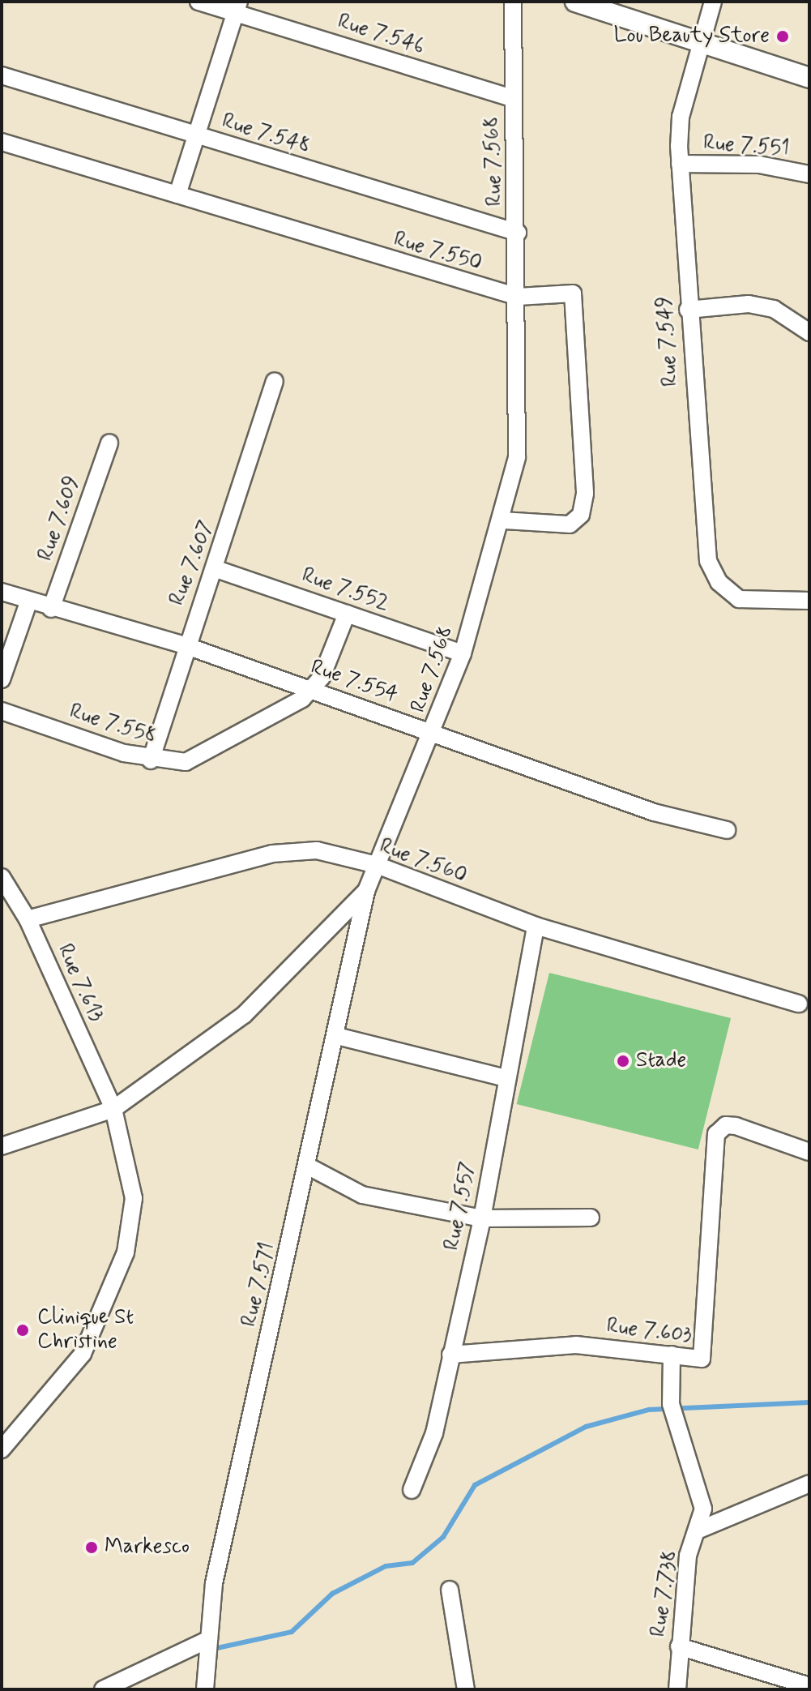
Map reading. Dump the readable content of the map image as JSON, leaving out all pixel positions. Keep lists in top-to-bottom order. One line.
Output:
{"streets":{"street":["Rue 7.546","Rue 7.548","Rue 7.551","Rue 7.568","Rue 7.550","Rue 7.549","Rue 7.609","Rue 7.607","Rue 7.552","Rue 7.554","Rue 7.558","Rue 7.560","Rue 7.613","Rue 7.557","Rue 7.571","Rue 7.603","Rue 7.738"]},"crossings":[["Rue 7.546","Rue 7.568"],["Rue 7.548","Rue 7.568"],["Rue 7.551","Rue 7.549"],["Rue 7.568","Rue 7.550"],["Rue 7.568","Rue 7.552"],["Rue 7.568","Rue 7.554"],["Rue 7.568","Rue 7.560"],["Rue 7.568","Rue 7.613"],["Rue 7.568","Rue 7.571"],["Rue 7.609","Rue 7.554"],["Rue 7.607","Rue 7.552"],["Rue 7.607","Rue 7.554"],["Rue 7.607","Rue 7.558"],["Rue 7.554","Rue 7.558"],["Rue 7.560","Rue 7.613"],["Rue 7.560","Rue 7.557"],["Rue 7.557","Rue 7.603"],["Rue 7.603","Rue 7.738"]],"places":["Lou Beauty Store","Stade","Clinique St Christine","Markesco"]}
